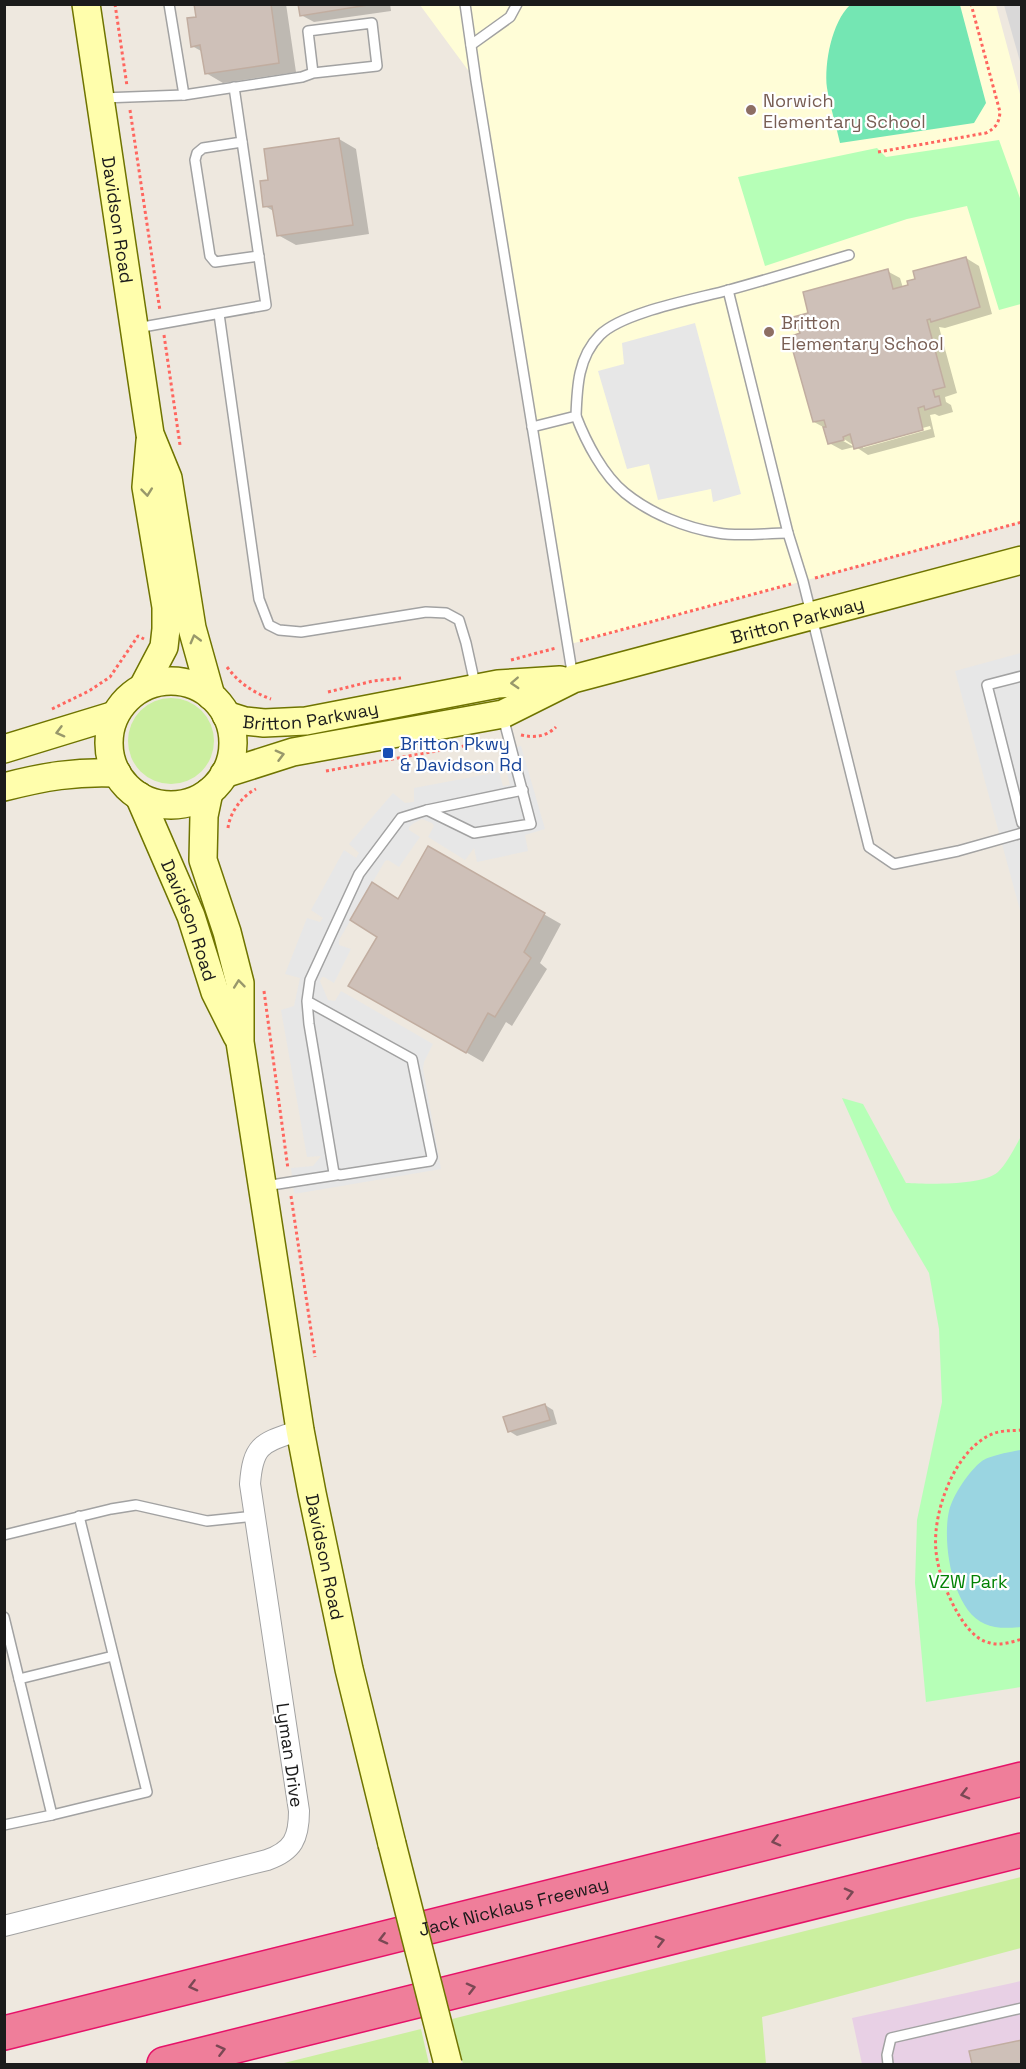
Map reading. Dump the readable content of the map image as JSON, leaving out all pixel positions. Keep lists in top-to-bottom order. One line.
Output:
{"streets":{"highway":["Jack Nicklaus Freeway"],"main road":["Davidson Road","Britton Parkway"],"street":["Lyman Drive"]},"crossings":[["Davidson Road","Britton Parkway"],["Davidson Road","Lyman Drive"]],"parks":["VZW Park"],"places":{"other":["Norwich Elementary School","Britton Elementary School"],"transit":["Britton Pkwy & Davidson Rd"]}}
